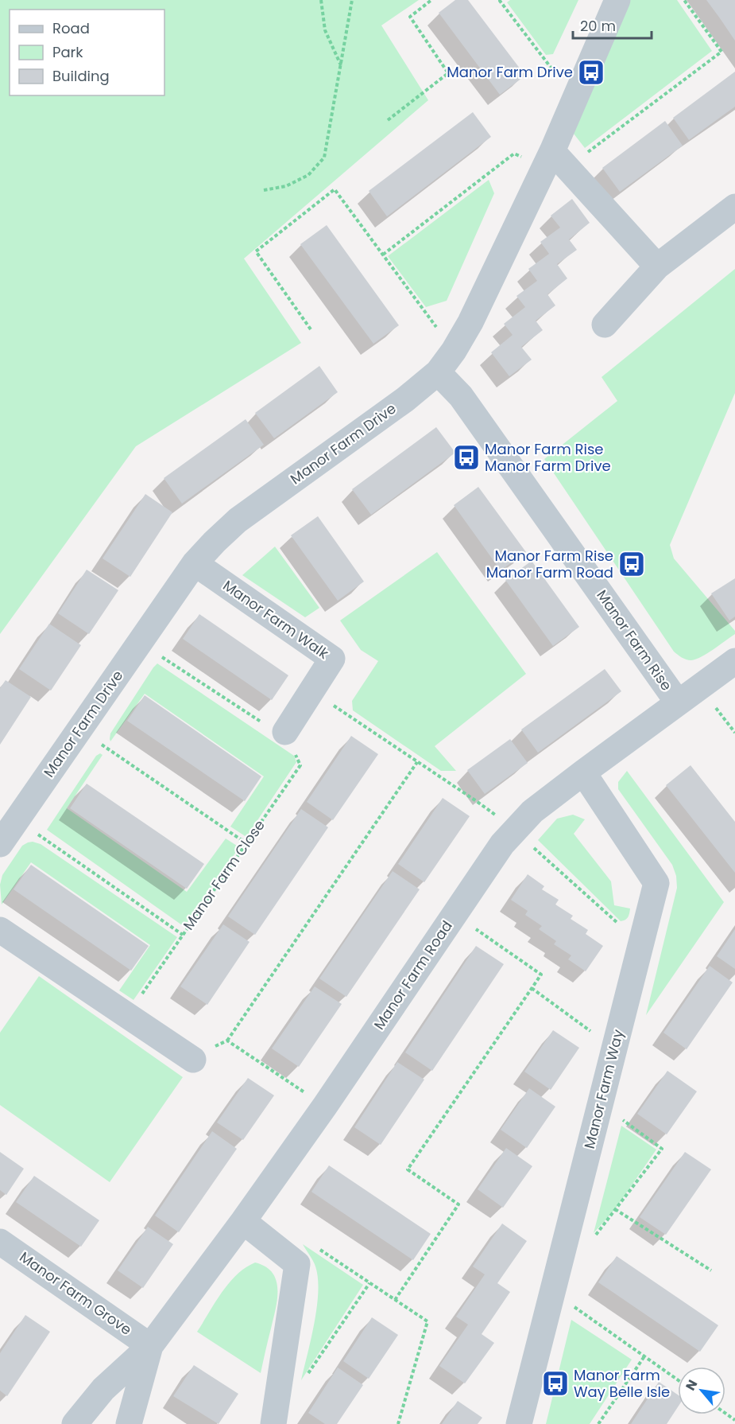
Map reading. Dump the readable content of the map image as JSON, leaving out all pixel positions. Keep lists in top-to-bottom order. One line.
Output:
{"streets":{"street":["Manor Farm Drive","Manor Farm Walk","Manor Farm Rise","Manor Farm Road","Manor Farm Way","Manor Farm Grove"],"path":["Manor Farm Close"]},"crossings":[["Manor Farm Drive","Manor Farm Walk"],["Manor Farm Drive","Manor Farm Rise"],["Manor Farm Walk","Manor Farm Close"],["Manor Farm Rise","Manor Farm Road"],["Manor Farm Road","Manor Farm Way"],["Manor Farm Road","Manor Farm Grove"]],"places":{"bus stop":["Manor Farm Drive","Manor Farm Rise Manor Farm Drive","Manor Farm Rise Manor Farm Road","Manor Farm Way Belle Isle"]},"legend":["Road","Park","Building"],"scale_bar":"20 m","north":"top left"}
